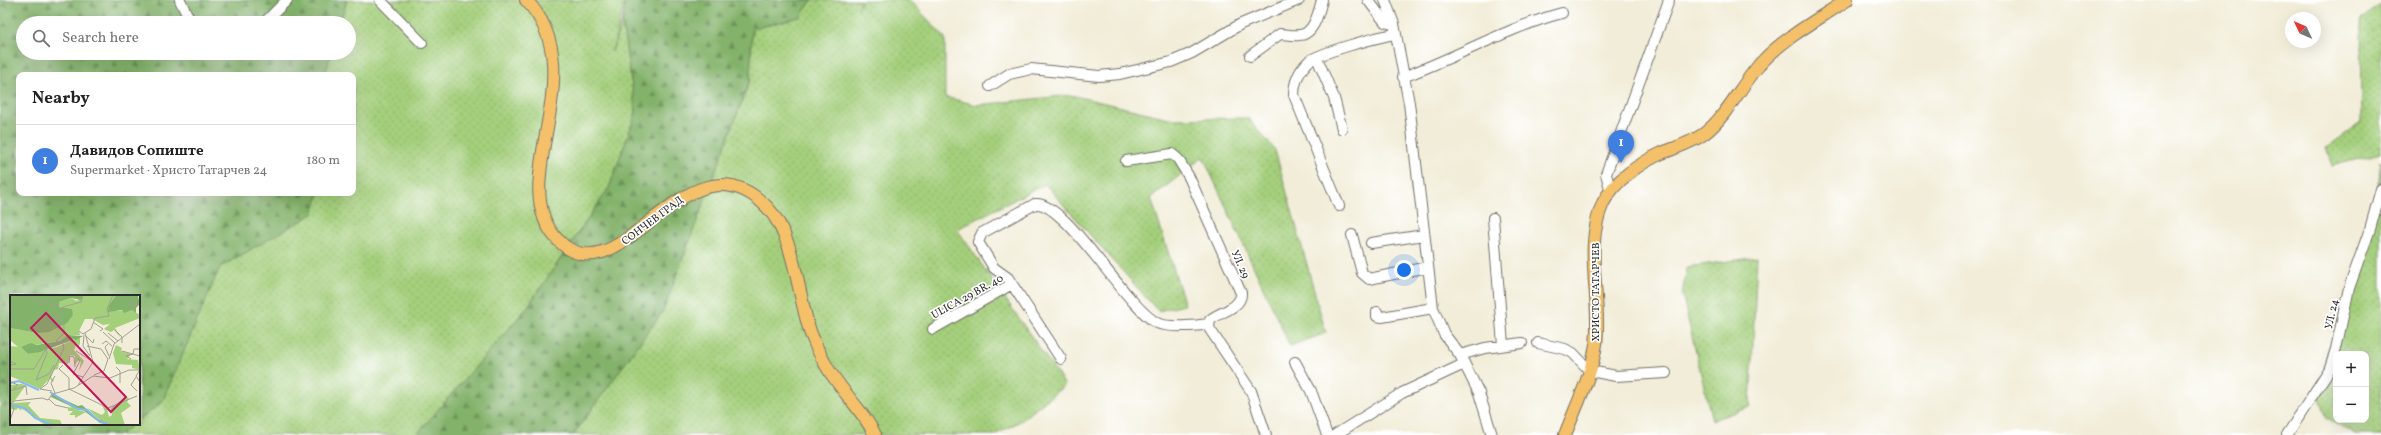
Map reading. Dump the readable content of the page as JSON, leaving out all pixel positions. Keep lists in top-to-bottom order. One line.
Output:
{"streets":{"main road":["СОНЧЕВ ГРАД","ХРИСТО ТАТАРЧЕВ"],"street":["УЛ. 29","ULICA 29 BR. 40","УЛ. 24"]},"north":"top left","page":{"search":"Search here","heading":"Nearby","list":[{"mark":"1","name":"Давидов Сопиште","note":"Supermarket · Христо Татарчев 24","value":"180 m"}],"pins":"1","map_buttons":["+","−"]}}
